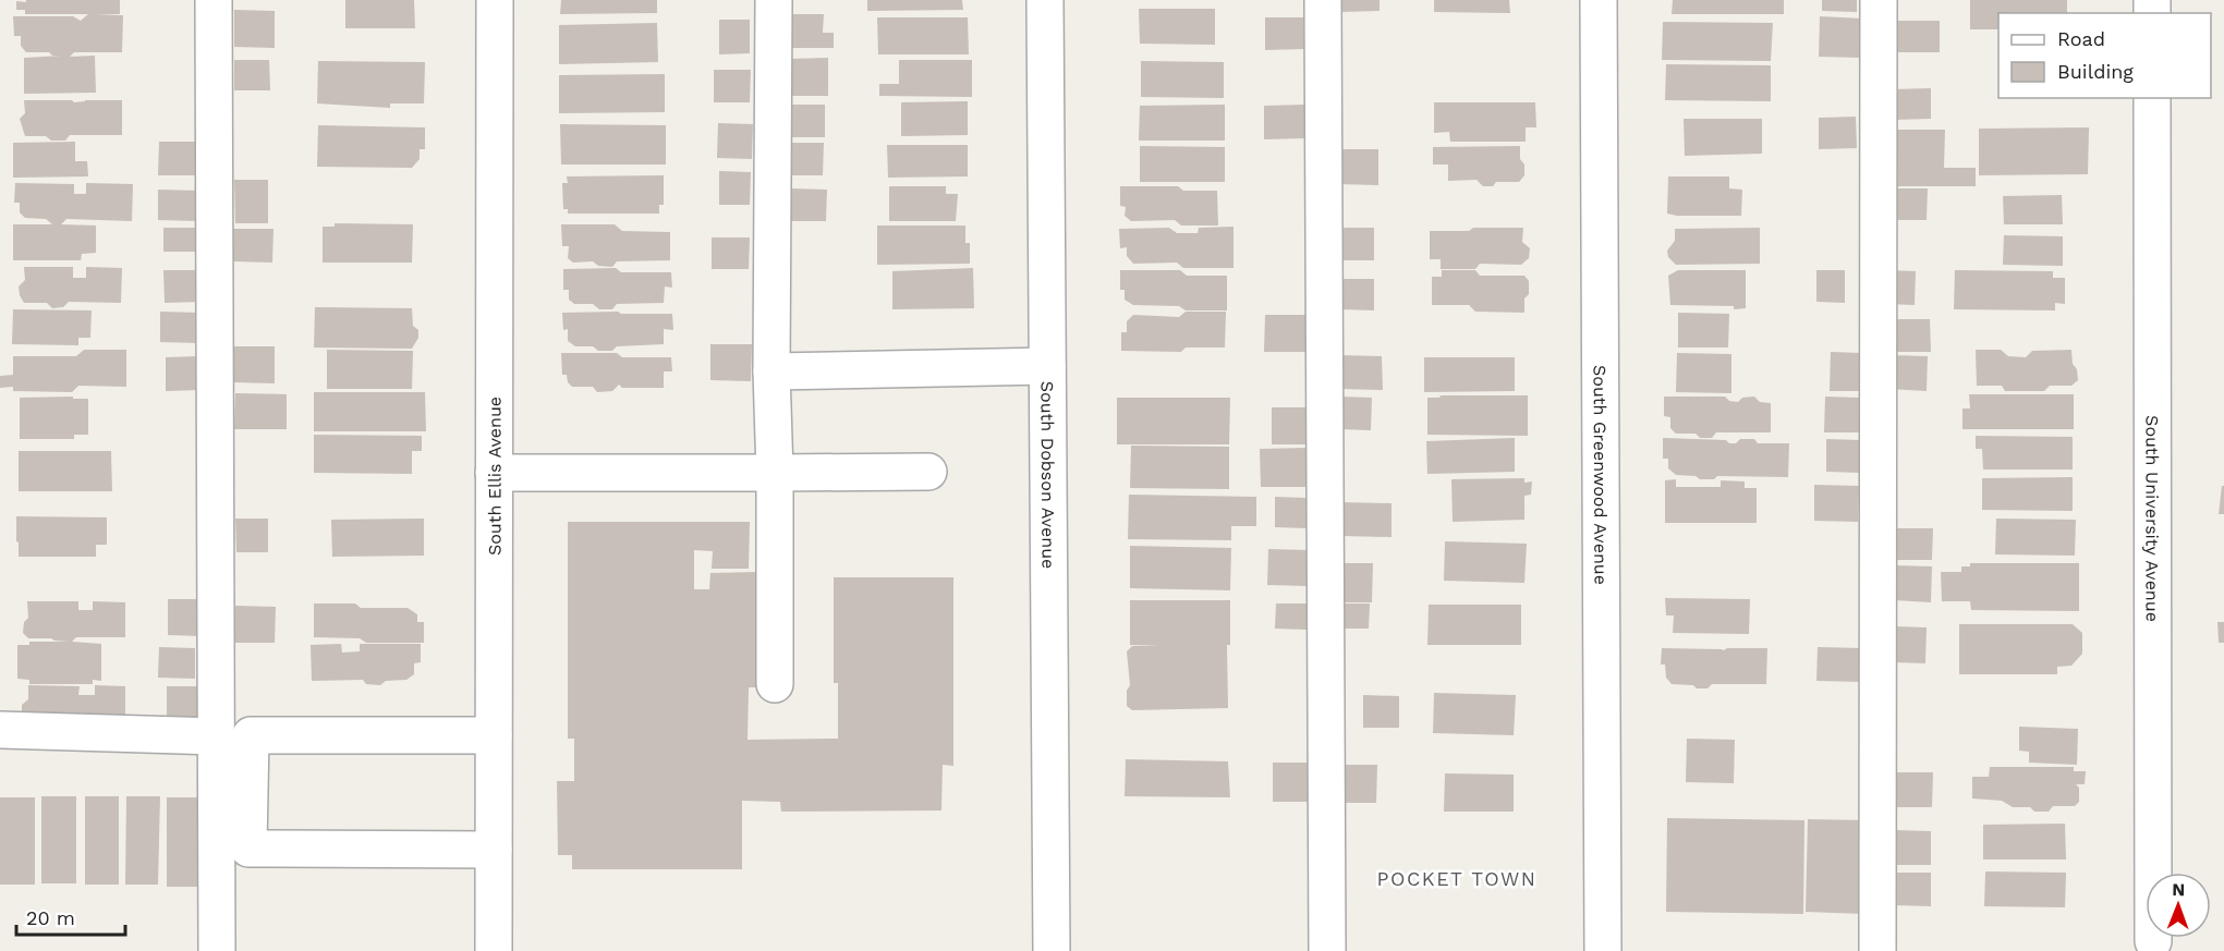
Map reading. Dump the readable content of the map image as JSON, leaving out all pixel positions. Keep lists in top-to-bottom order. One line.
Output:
{"streets":{"street":["South Dobson Avenue","South Ellis Avenue","South Greenwood Avenue","South University Avenue"]},"districts":["POCKET TOWN"],"legend":["Road","Building"],"scale_bar":"20 m","north":"top"}
